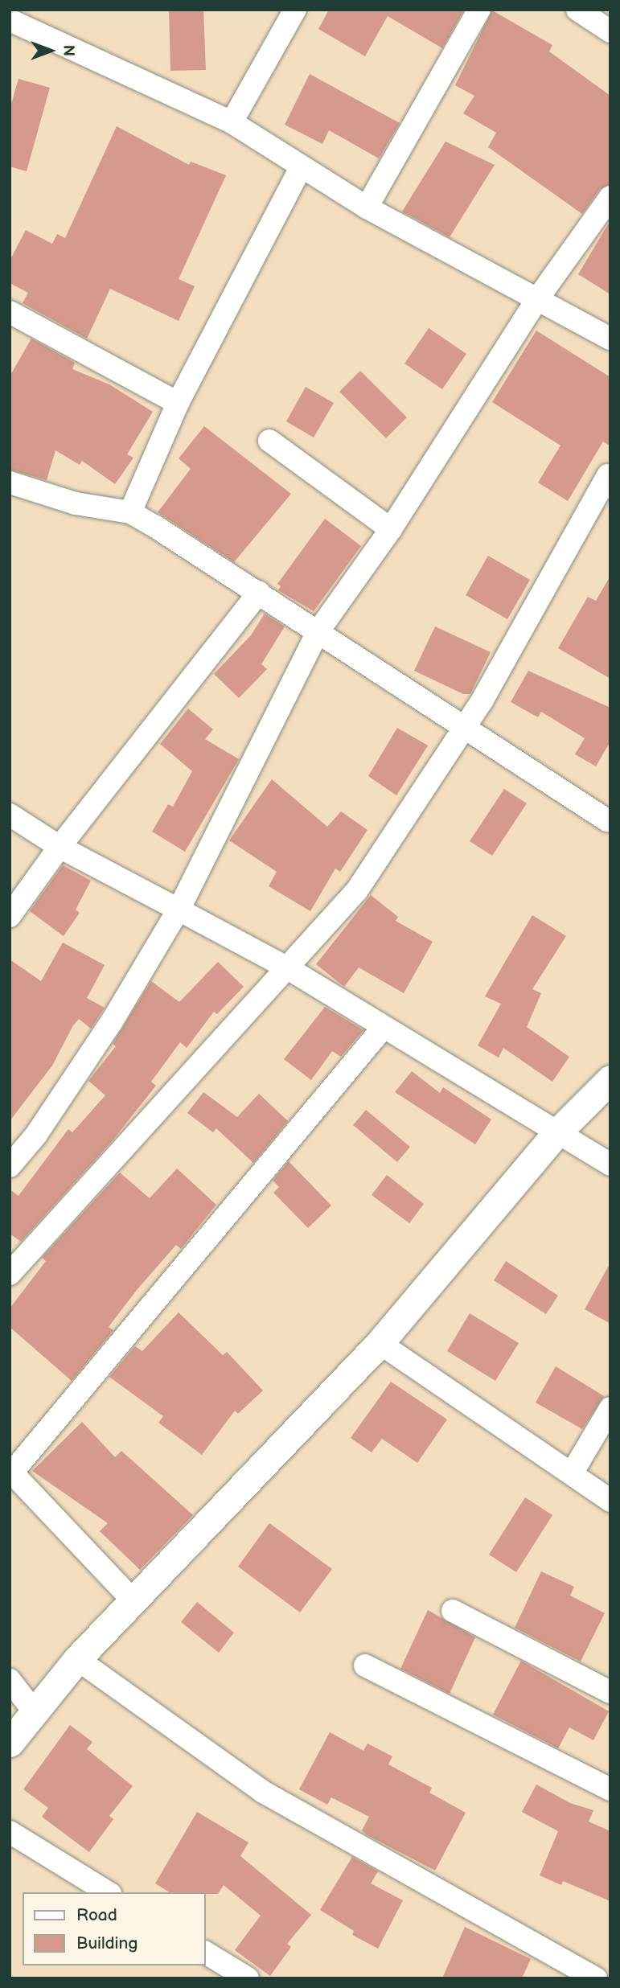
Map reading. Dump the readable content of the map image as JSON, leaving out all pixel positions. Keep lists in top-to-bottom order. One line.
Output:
{"legend":["Road","Building"],"north":"right"}
